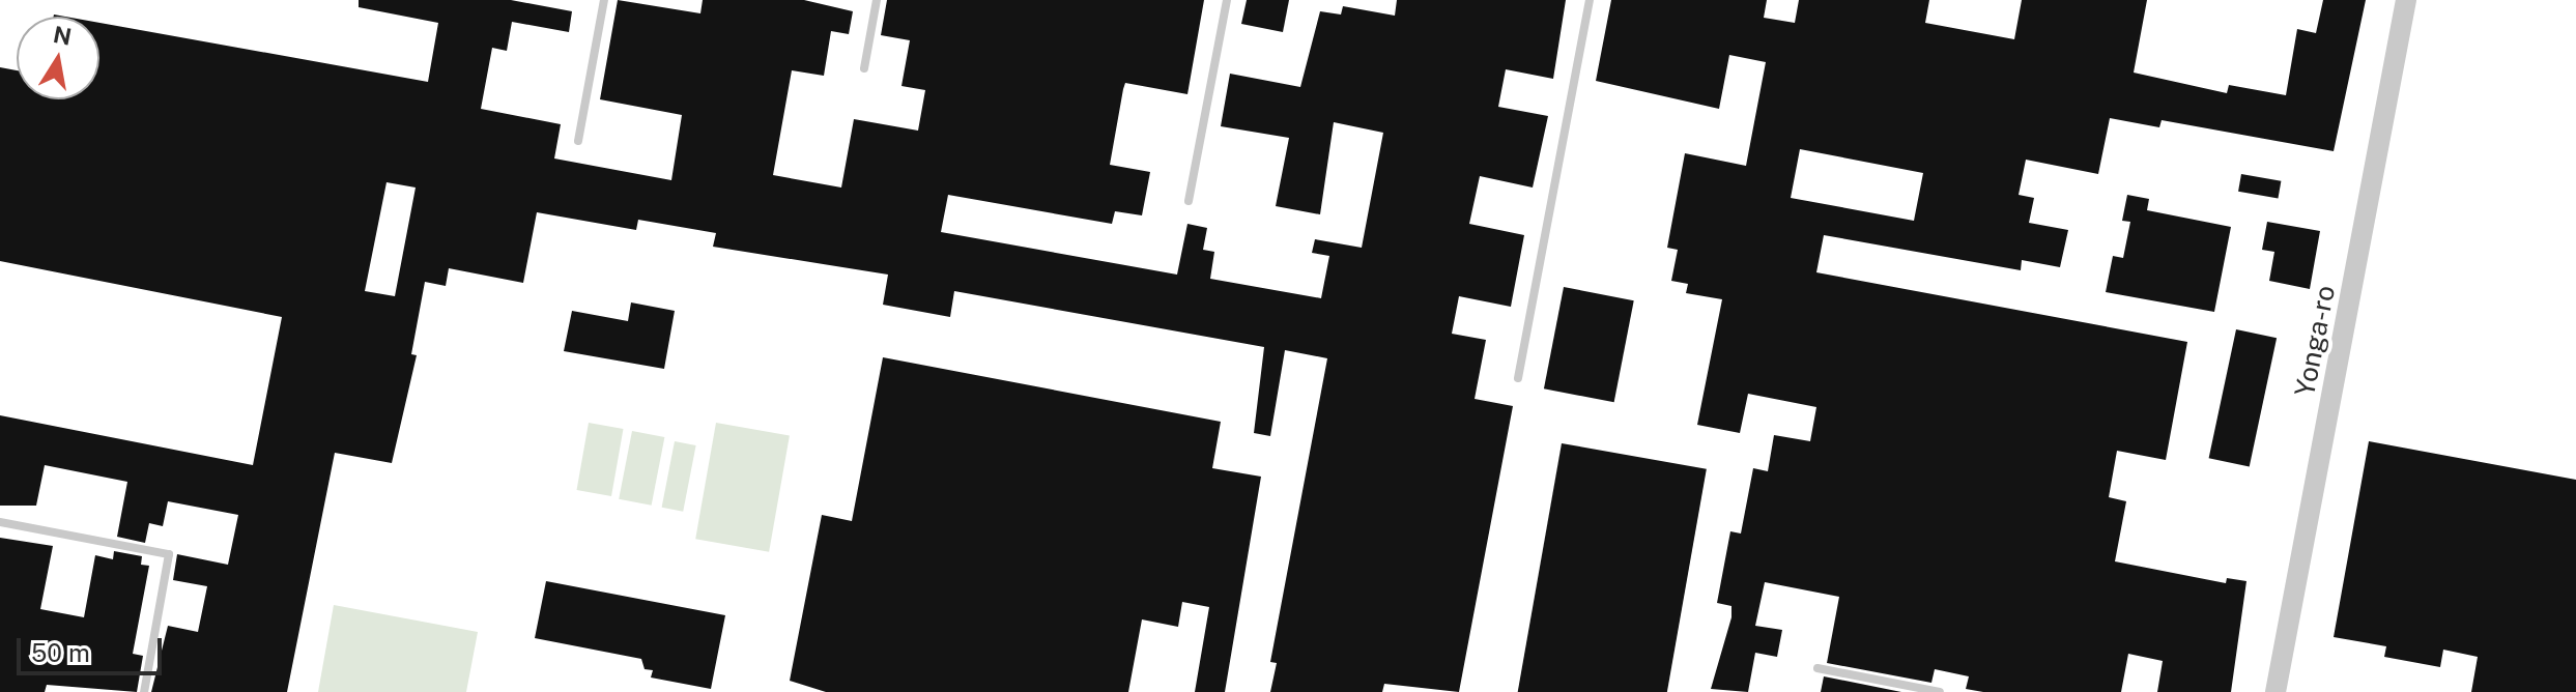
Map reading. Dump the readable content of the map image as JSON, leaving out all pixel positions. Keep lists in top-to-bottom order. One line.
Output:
{"streets":{"street":["Yonga-ro"]},"scale_bar":"50 m","north":"top"}
